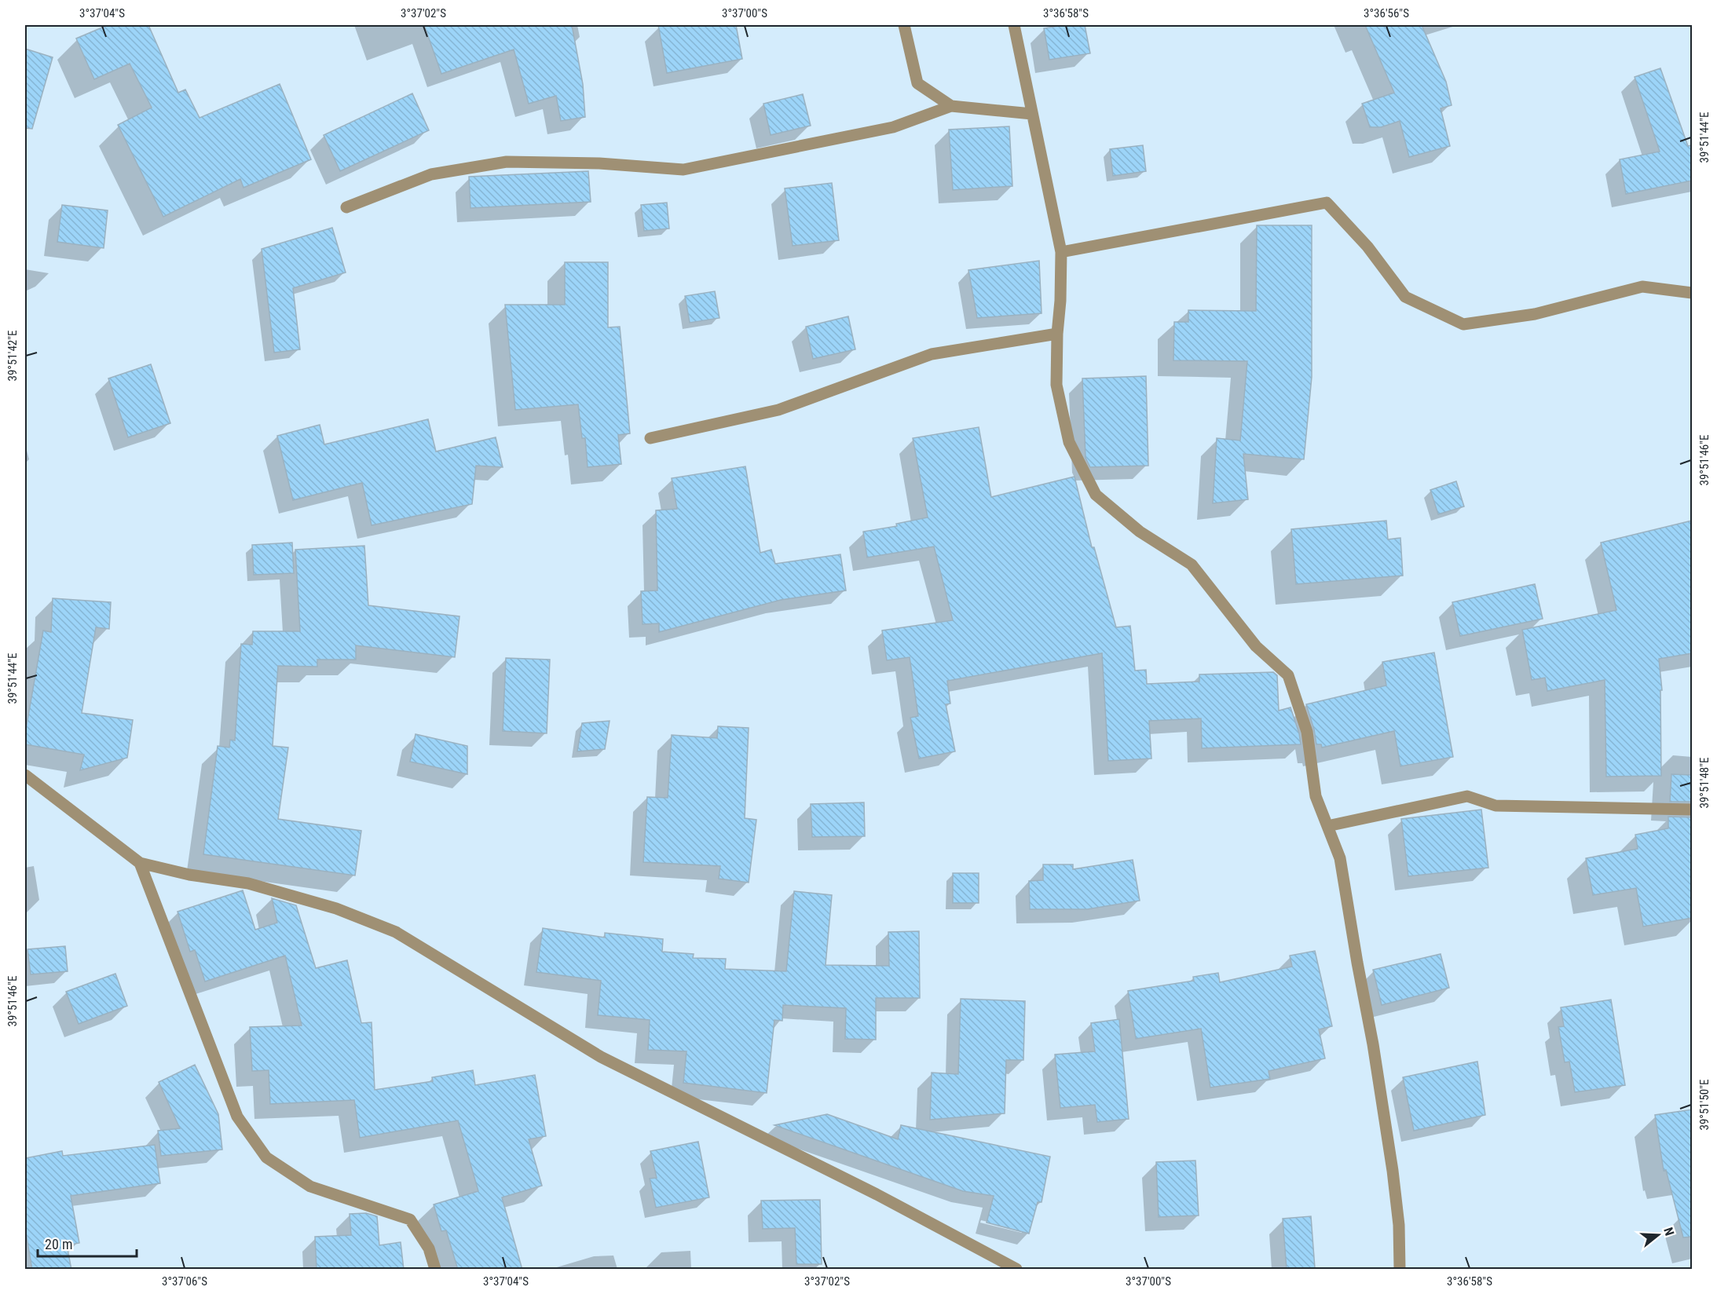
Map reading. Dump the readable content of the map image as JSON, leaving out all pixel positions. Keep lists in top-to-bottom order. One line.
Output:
{"scale_bar":"20 m","north":"right","coordinates":["3°37'04\"S","3°37'02\"S","3°37'00\"S","3°36'58\"S","3°36'56\"S","39°51'44\"E","39°51'42\"E","39°51'46\"E","39°51'48\"E","39°51'50\"E","3°37'06\"S"]}
